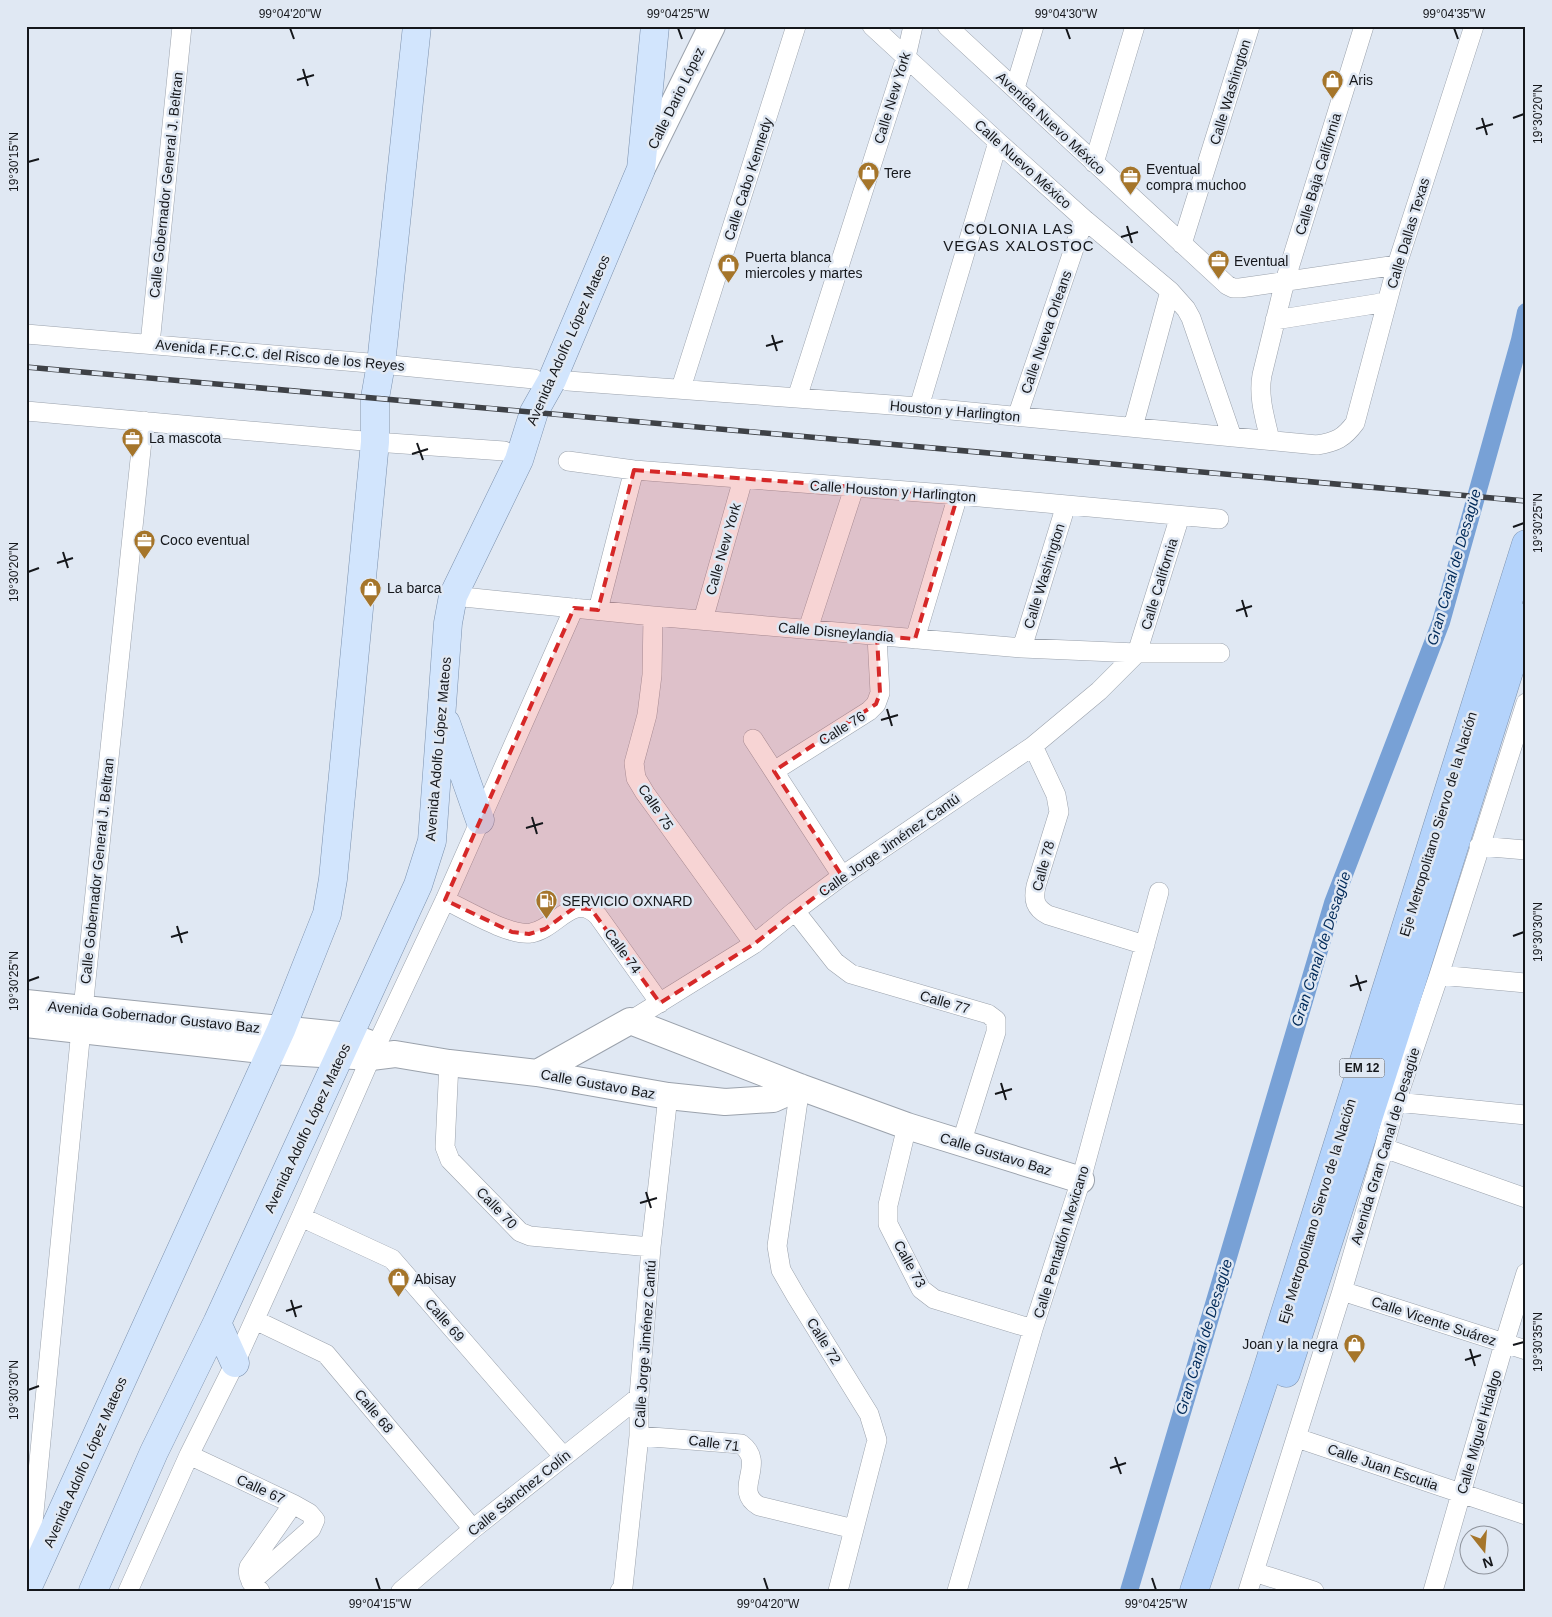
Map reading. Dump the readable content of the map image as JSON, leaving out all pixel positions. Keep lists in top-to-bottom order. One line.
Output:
{"streets":{"highway":["Eje Metropolitano Siervo de la Nación","EM 12"],"main road":["Avenida Adolfo López Mateos"],"street":["Calle Washington","Calle Dario López","Calle New York","Avenida Nuevo México","Calle Nuevo México","Calle Baja California","Calle Cabo Kennedy","Calle Gobernador General J. Beltran","Calle Dallas Texas","Calle Nueva Orleans","Avenida F.F.C.C. del Risco de los Reyes","Houston y Harlington","Calle Houston y Harlington","Calle California","Calle Disneylandia","Calle 76","Calle 75","Calle Jorge Jiménez Cantú","Calle 78","Calle 74","Calle 77","Avenida Gobernador Gustavo Baz","Calle Gustavo Baz","Avenida Gran Canal de Desagüe","Calle 70","Calle Pentatlón Mexicano","Calle 73","Calle 69","Calle Vicente Suárez","Calle 72","Calle 68","Calle Miguel Hidalgo","Calle 71","Calle Juan Escutia","Calle 67","Calle Sánchez Colín"]},"crossings":[["Calle Washington","Avenida Nuevo México"],["Calle Washington","Calle Houston y Harlington"],["Calle Washington","Calle Disneylandia"],["Calle Dario López","Avenida Adolfo López Mateos"],["Calle New York","Calle Nuevo México"],["Calle New York","Houston y Harlington"],["Calle New York","Calle Houston y Harlington"],["Calle New York","Calle Disneylandia"],["Avenida Nuevo México","Calle Baja California"],["Avenida Nuevo México","Calle Dallas Texas"],["Calle Nuevo México","Calle Nueva Orleans"],["Calle Nuevo México","Houston y Harlington"],["Calle Baja California","Houston y Harlington"],["Calle Cabo Kennedy","Houston y Harlington"],["Calle Gobernador General J. Beltran","Avenida Adolfo López Mateos"],["Calle Gobernador General J. Beltran","Avenida F.F.C.C. del Risco de los Reyes"],["Calle Gobernador General J. Beltran","Avenida Gobernador Gustavo Baz"],["Calle Dallas Texas","Houston y Harlington"],["Calle Nueva Orleans","Houston y Harlington"],["Avenida Adolfo López Mateos","Avenida F.F.C.C. del Risco de los Reyes"],["Avenida Adolfo López Mateos","Calle Disneylandia"],["Avenida Adolfo López Mateos","Avenida Gobernador Gustavo Baz"],["Avenida Adolfo López Mateos","Calle Gustavo Baz"],["Calle Houston y Harlington","Calle California"],["Calle California","Calle Disneylandia"],["Calle California","Calle Jorge Jiménez Cantú"],["Calle Disneylandia","Calle 76"],["Calle Disneylandia","Calle 75"],["Calle Disneylandia","Calle Jorge Jiménez Cantú"],["Calle 75","Calle Jorge Jiménez Cantú"],["Calle Jorge Jiménez Cantú","Calle 78"],["Calle Jorge Jiménez Cantú","Calle 74"],["Calle Jorge Jiménez Cantú","Calle 77"],["Calle Jorge Jiménez Cantú","Calle Gustavo Baz"],["Calle Jorge Jiménez Cantú","Calle 70"],["Calle Jorge Jiménez Cantú","Calle 71"],["Calle Jorge Jiménez Cantú","Calle Sánchez Colín"],["Calle 78","Calle Pentatlón Mexicano"],["Calle 77","Calle Gustavo Baz"],["Avenida Gobernador Gustavo Baz","Calle Gustavo Baz"],["Calle Gustavo Baz","Calle 70"],["Calle Gustavo Baz","Calle Pentatlón Mexicano"],["Calle Gustavo Baz","Calle 73"],["Calle Gustavo Baz","Calle 72"],["Avenida Gran Canal de Desagüe","Calle Vicente Suárez"],["Avenida Gran Canal de Desagüe","Calle Juan Escutia"],["Calle Pentatlón Mexicano","Calle 73"],["Calle 69","Calle Sánchez Colín"],["Calle Vicente Suárez","Calle Miguel Hidalgo"],["Calle 72","Calle 71"],["Calle 68","Calle Sánchez Colín"],["Calle Miguel Hidalgo","Calle Juan Escutia"]],"districts":["COLONIA LAS VEGAS XALOSTOC"],"water":["Gran Canal de Desagüe"],"places":{"shop":["Aris","Tere","Puerta blanca miercoles y martes","La barca","Abisay","Joan y la negra"],"office":["Eventual compra muchoo","Eventual","La mascota","Coco eventual"],"fuel station":["SERVICIO OXNARD"]},"north":"bottom","coordinates":["99°04'20\"W","99°04'25\"W","99°04'30\"W","99°04'35\"W","19°30'20\"N","19°30'15\"N","19°30'25\"N","19°30'30\"N","19°30'35\"N","99°04'15\"W"]}
